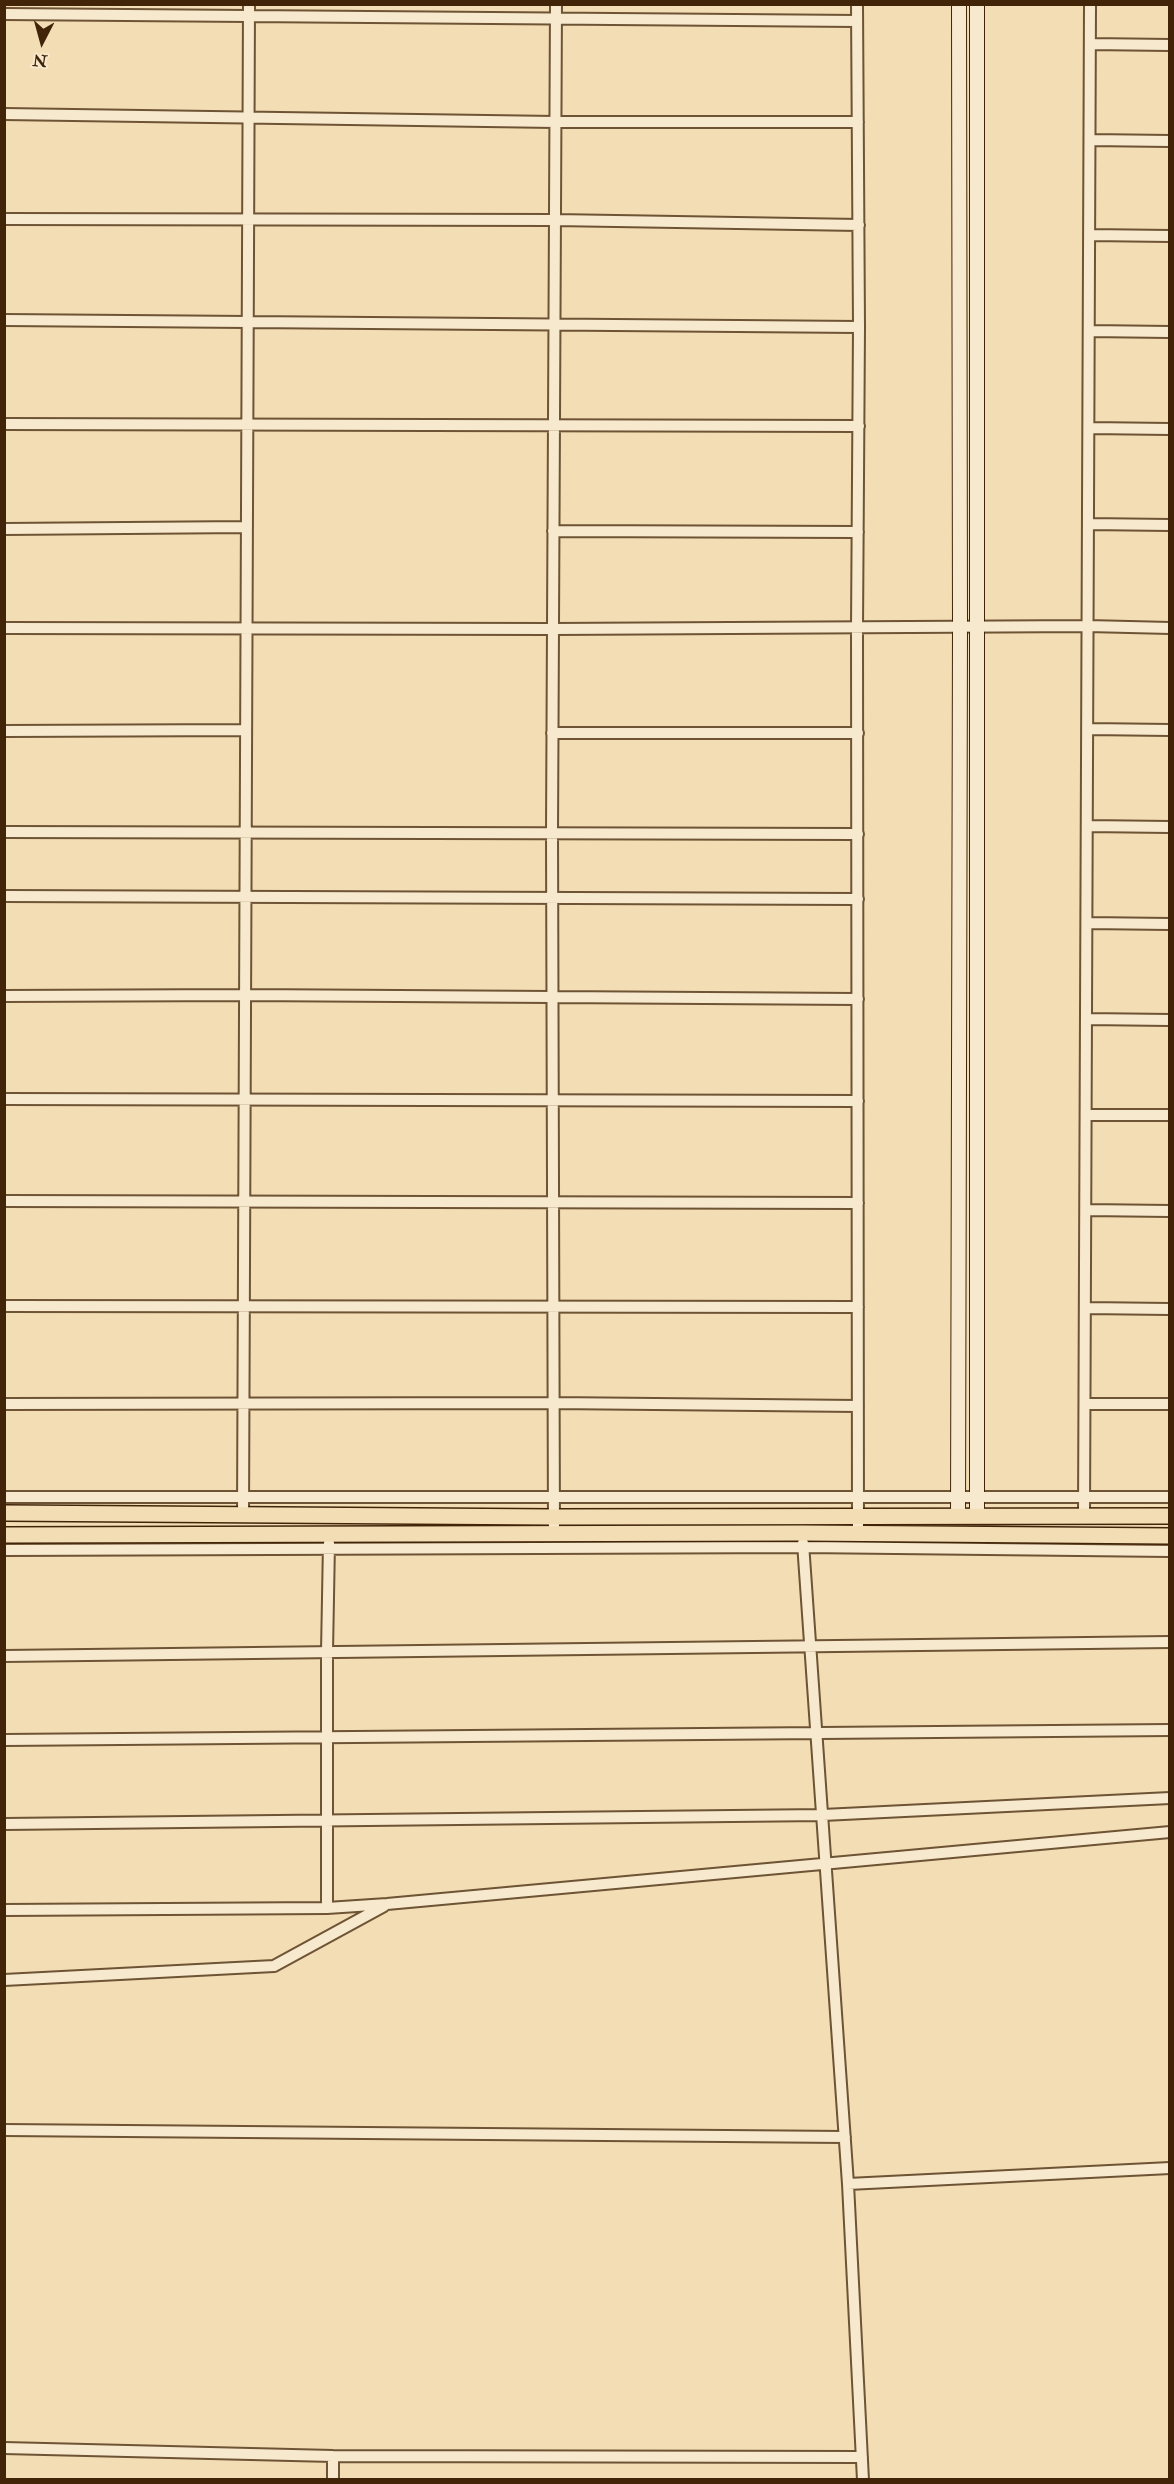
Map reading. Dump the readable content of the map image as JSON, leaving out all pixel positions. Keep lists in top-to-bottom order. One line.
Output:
{"north":"bottom"}
